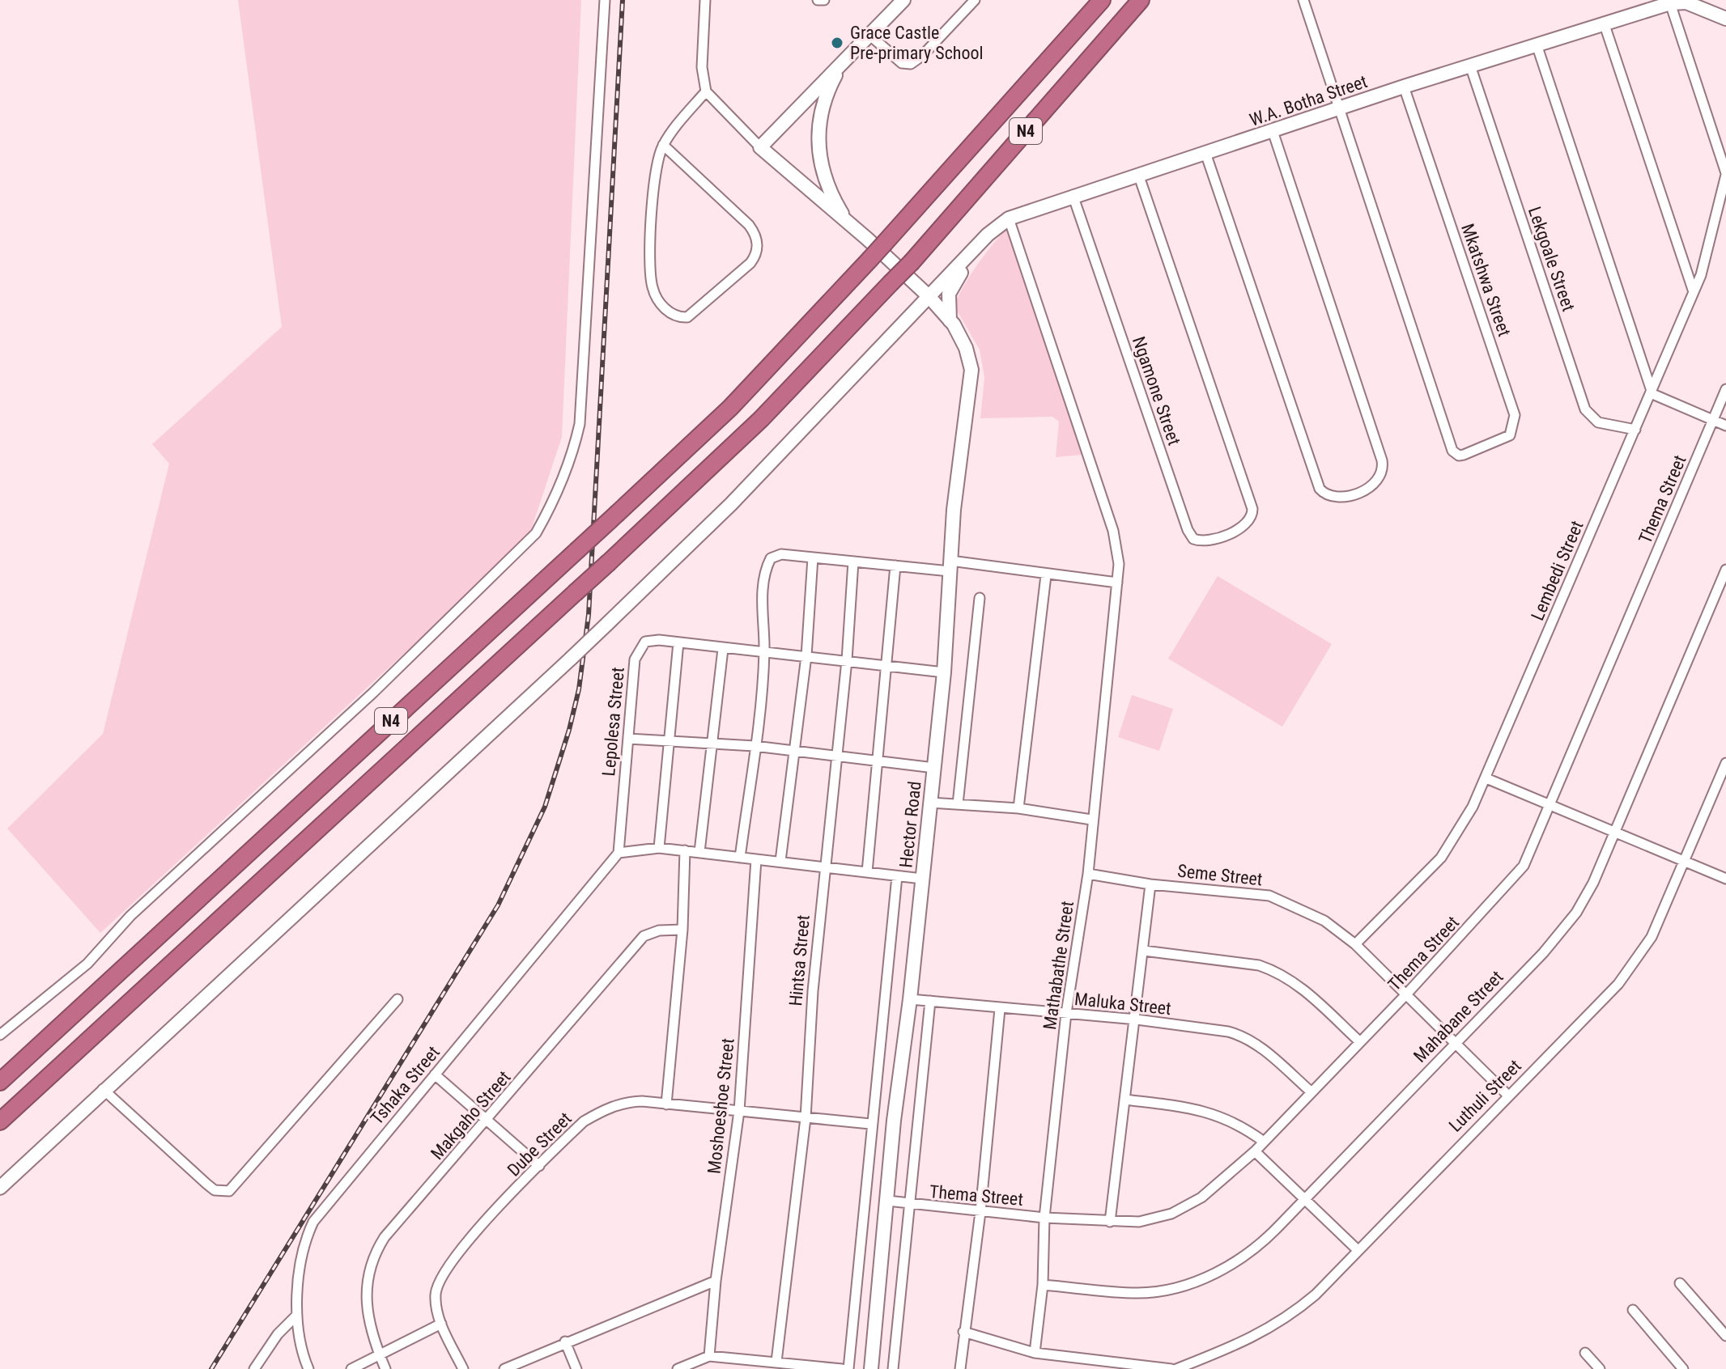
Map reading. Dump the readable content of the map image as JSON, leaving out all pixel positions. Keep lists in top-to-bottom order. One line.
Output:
{"streets":{"highway":["N4"],"street":["W.A. Botha Street","Lekgoale Street","Mkatshwa Street","Ngamone Street","Thema Street","Lembedi Street","Lepolesa Street","Hector Road","Seme Street","Hintsa Street","Mathabathe Street","Maluka Street","Mahabane Street","Tshaka Street","Luthuli Street","Moshoeshoe Street","Makgaho Street","Dube Street"]},"crossings":[["W.A. Botha Street","Lekgoale Street"],["W.A. Botha Street","Mkatshwa Street"],["W.A. Botha Street","Ngamone Street"],["W.A. Botha Street","Hector Road"],["W.A. Botha Street","Mathabathe Street"],["Lekgoale Street","Lembedi Street"],["Thema Street","Hector Road"],["Thema Street","Seme Street"],["Thema Street","Mathabathe Street"],["Thema Street","Maluka Street"],["Lembedi Street","Seme Street"],["Lepolesa Street","Hector Road"],["Lepolesa Street","Hintsa Street"],["Lepolesa Street","Tshaka Street"],["Hector Road","Maluka Street"],["Hector Road","Dube Street"],["Seme Street","Mathabathe Street"],["Seme Street","Mahabane Street"],["Seme Street","Luthuli Street"],["Hintsa Street","Dube Street"],["Mathabathe Street","Maluka Street"],["Mathabathe Street","Mahabane Street"],["Moshoeshoe Street","Dube Street"]],"places":["Grace Castle Pre-primary School"]}
